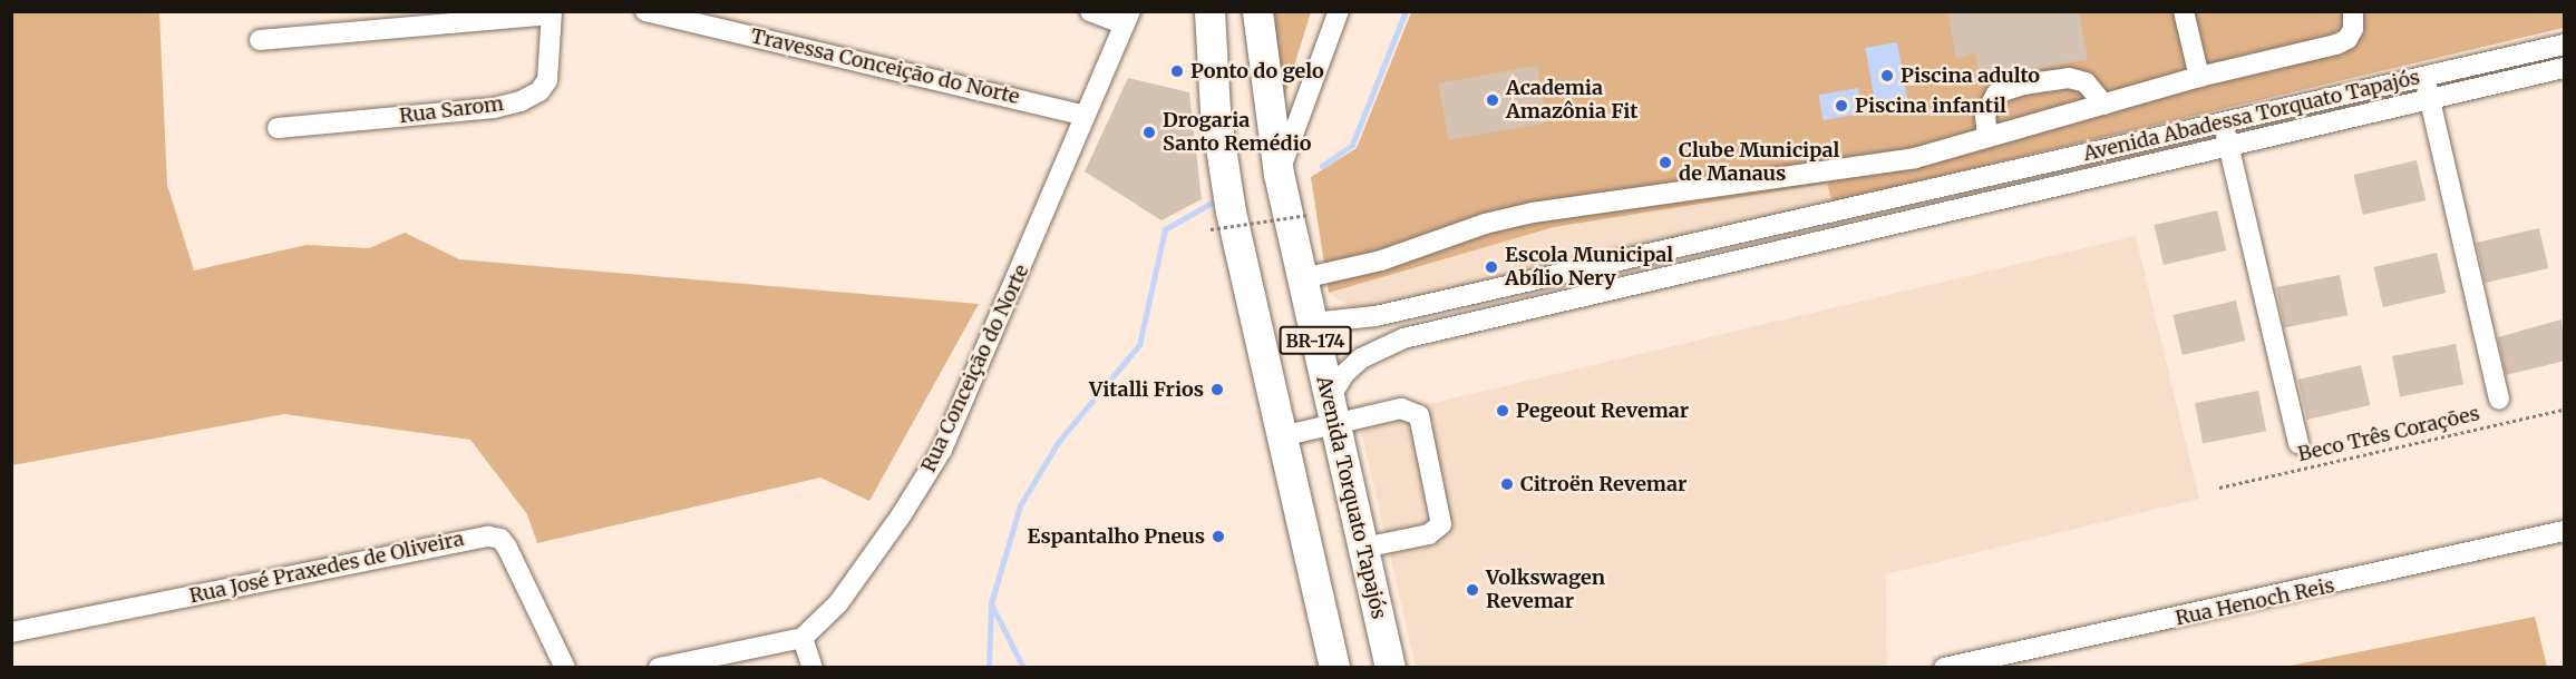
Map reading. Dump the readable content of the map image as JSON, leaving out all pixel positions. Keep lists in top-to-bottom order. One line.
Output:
{"streets":{"highway":["BR-174","Avenida Torquato Tapajós"],"street":["Travessa Conceição do Norte","Rua Sarom","Avenida Abadessa Torquato Tapajós","Rua Conceição do Norte","Rua José Praxedes de Oliveira","Rua Henoch Reis"],"path":["Beco Três Corações"]},"crossings":[["Travessa Conceição do Norte","Rua Conceição do Norte"],["Avenida Abadessa Torquato Tapajós","Avenida Torquato Tapajós"]],"places":["Ponto do gelo","Piscina adulto","Academia Amazônia Fit","Piscina infantil","Drogaria Santo Remédio","Clube Municipal de Manaus","Escola Municipal Abílio Nery","Vitalli Frios","Pegeout Revemar","Citroën Revemar","Espantalho Pneus","Volkswagen Revemar"]}
